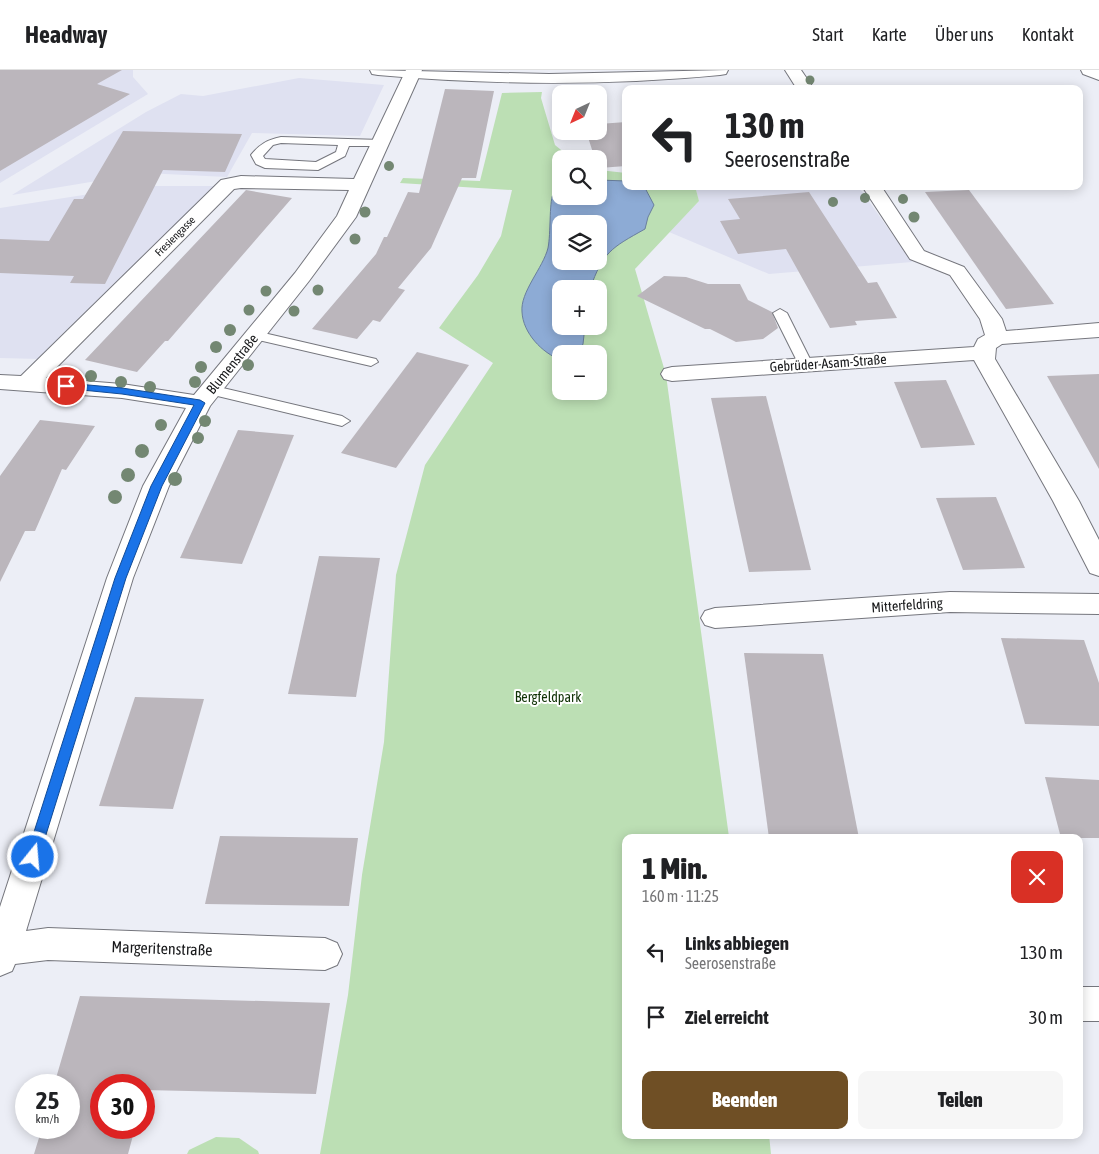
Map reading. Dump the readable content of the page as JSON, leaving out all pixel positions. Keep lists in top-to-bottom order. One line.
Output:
{"streets":{"street":["Fresiengasse","Gebrüder-Asam-Straße","Blumenstraße","Mitterfeldring","Margeritenstraße"]},"crossings":[["Fresiengasse","Blumenstraße"],["Blumenstraße","Margeritenstraße"]],"parks":["Bergfeldpark"],"north":"bottom left","page":{"header":"Headway","nav":["Start","Karte","Über uns","Kontakt"],"map_buttons":["+","−"],"turn":["130 m","Seerosenstraße"],"heading":["1 Min.","160 m · 11:25"],"list":[{"name":"Links abbiegen","note":"Seerosenstraße","value":"130 m"},{"name":"Ziel erreicht","value":"30 m"}],"buttons":["Beenden","Teilen"],"speed":"25 km/h","limit":"30"}}
